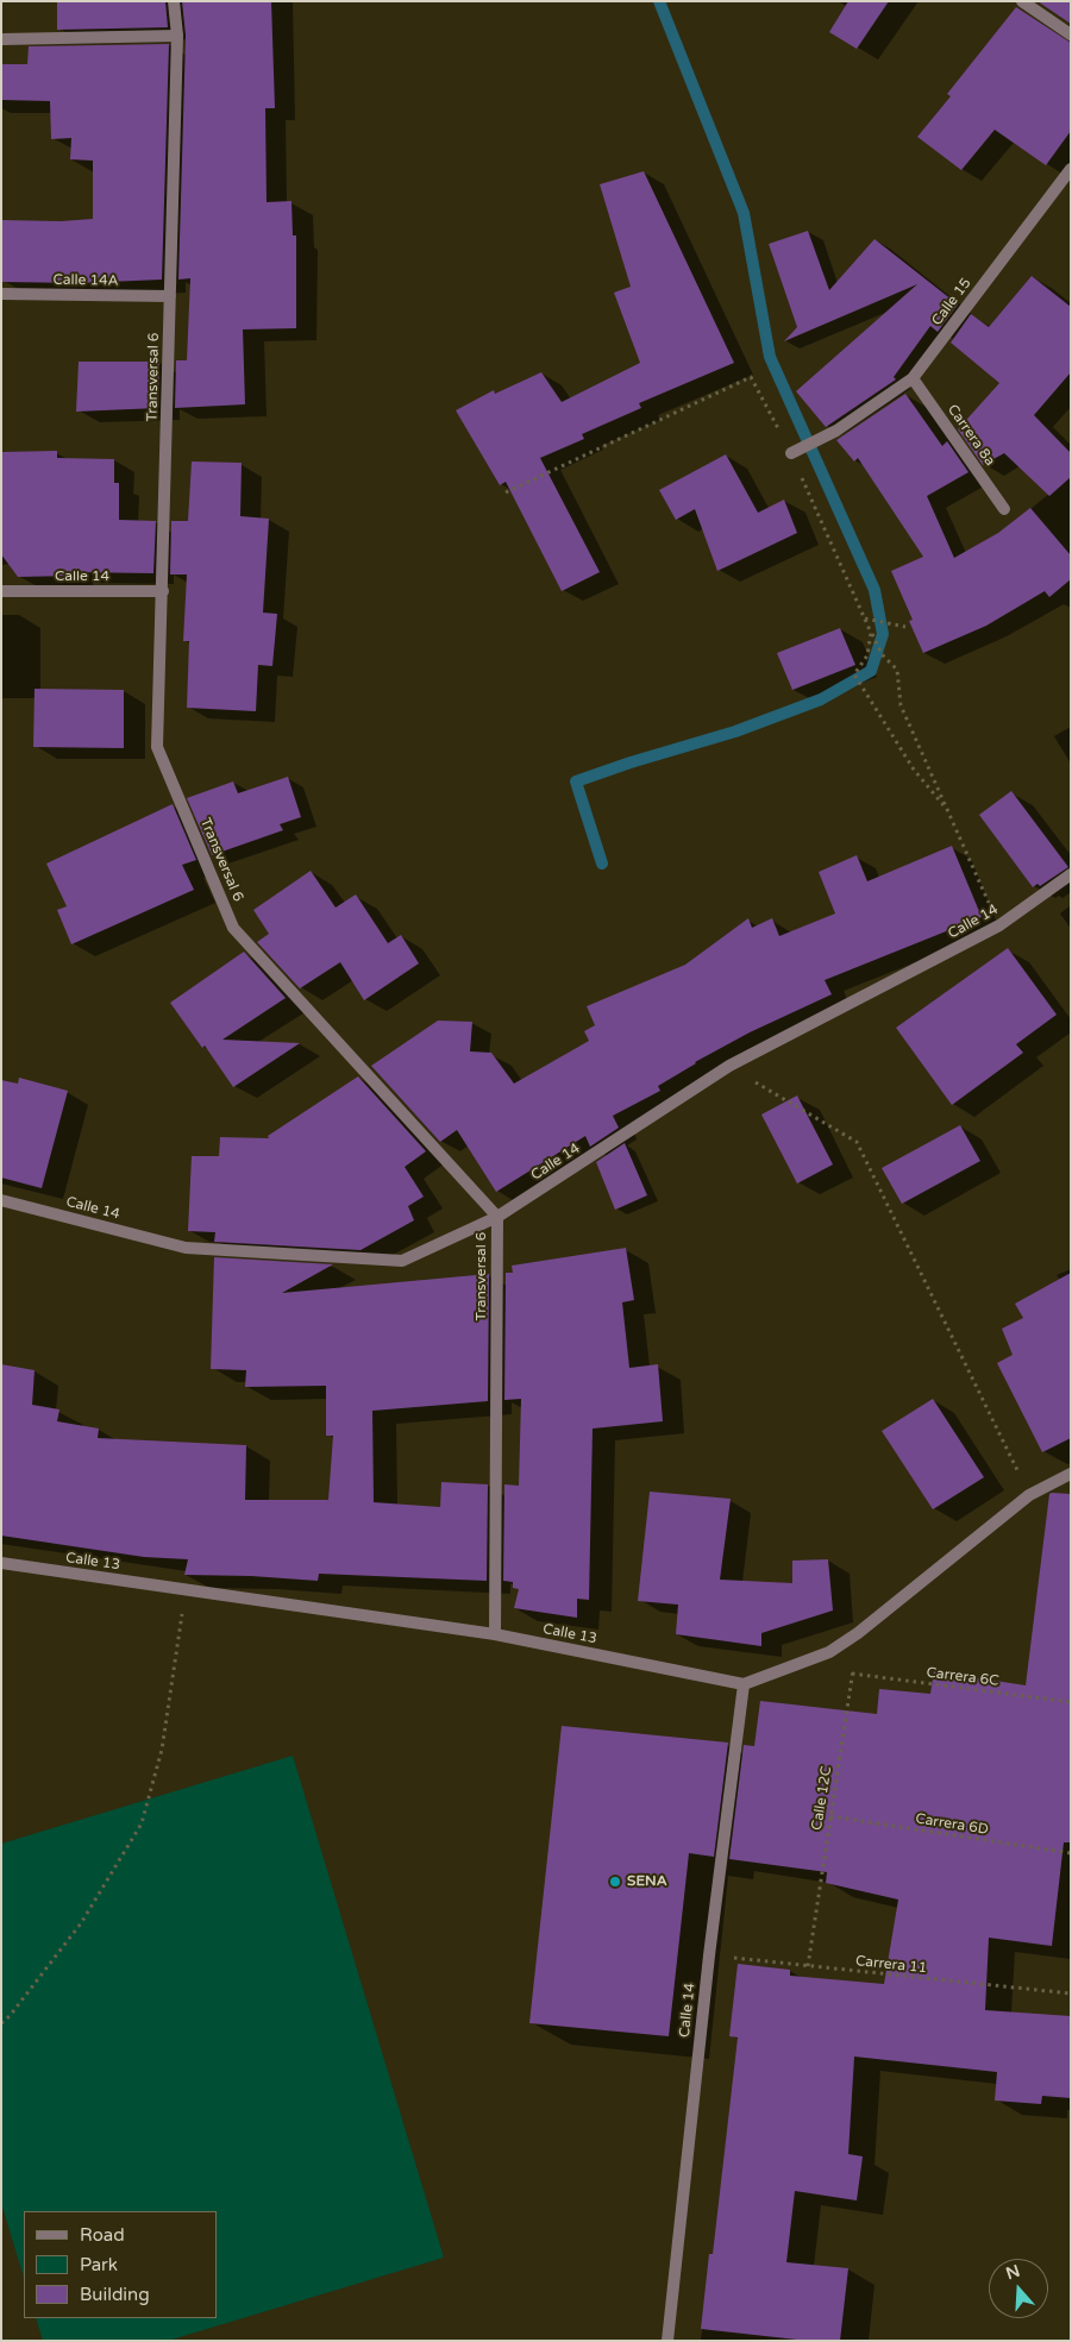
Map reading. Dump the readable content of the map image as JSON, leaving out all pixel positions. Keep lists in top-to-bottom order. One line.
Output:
{"streets":{"street":["Calle 14A","Calle 15","Transversal 6","Carrera 8a","Calle 14","Calle 13"],"path":["Carrera 6C","Calle 12C","Carrera 6D","Carrera 11"]},"crossings":[["Calle 14A","Transversal 6"],["Calle 15","Carrera 8a"],["Transversal 6","Calle 14"],["Transversal 6","Calle 13"],["Calle 14","Calle 13"],["Calle 14","Carrera 11"],["Carrera 6C","Calle 12C"],["Calle 12C","Carrera 6D"],["Calle 12C","Carrera 11"]],"places":["SENA"],"legend":["Road","Park","Building"],"north":"top"}
